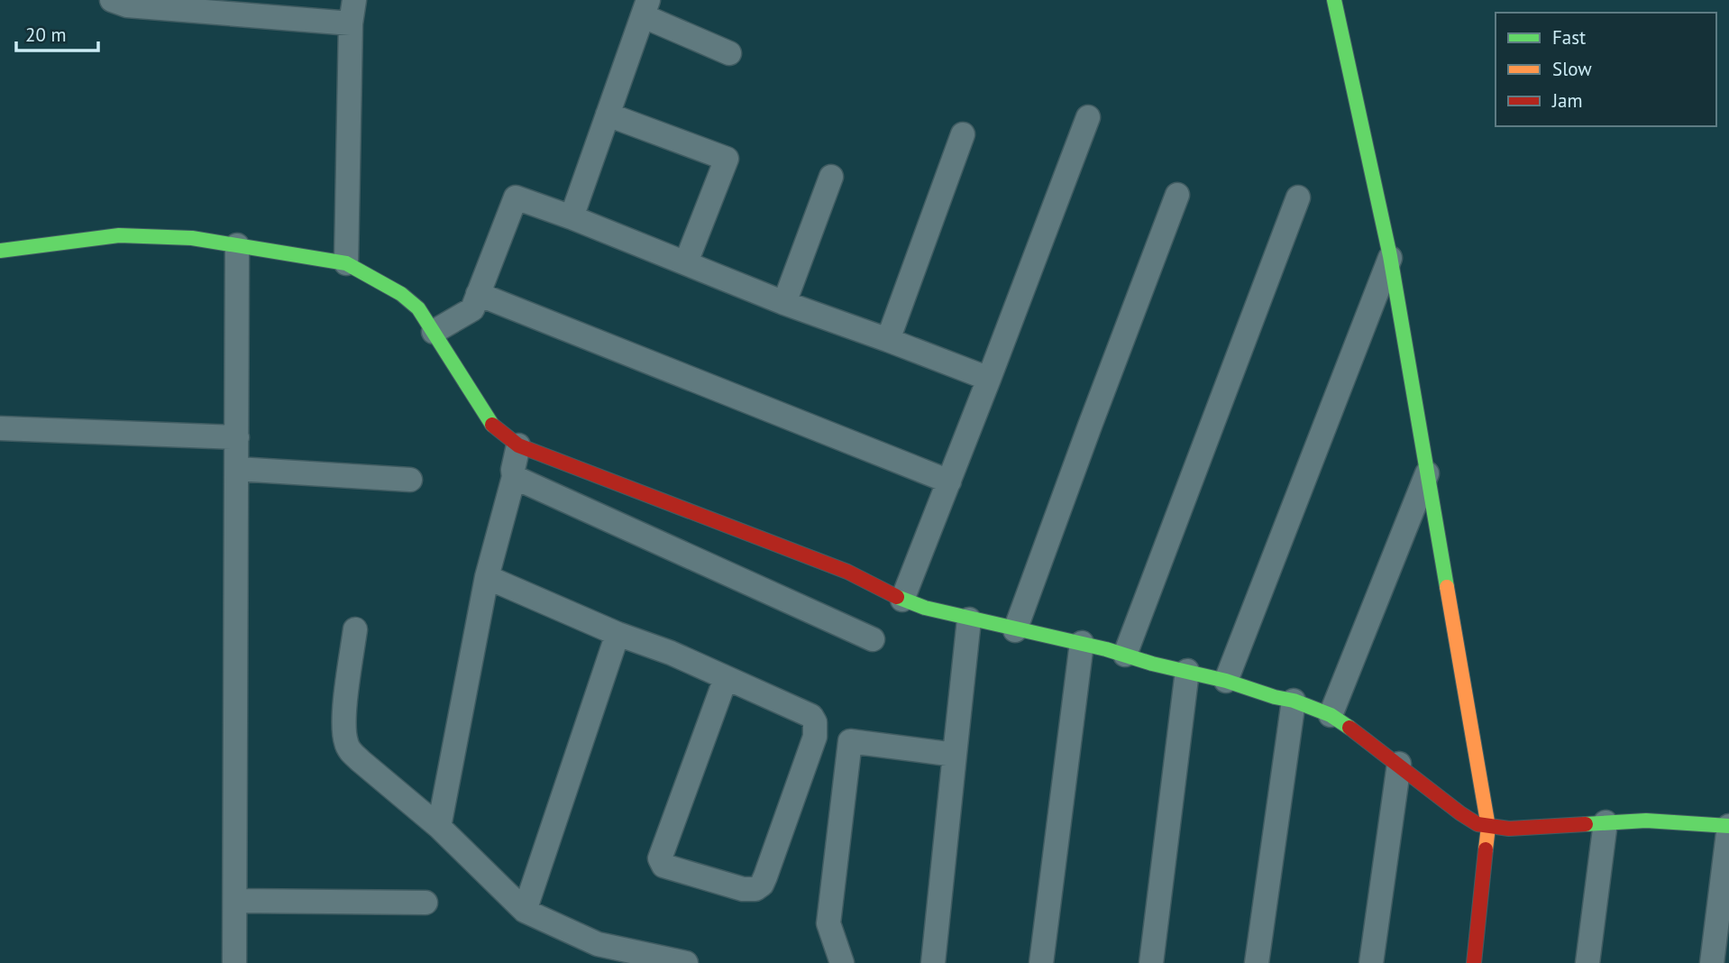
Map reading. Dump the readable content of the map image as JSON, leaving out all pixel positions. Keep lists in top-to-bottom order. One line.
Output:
{"legend":["Fast","Slow","Jam"],"scale_bar":"20 m"}
